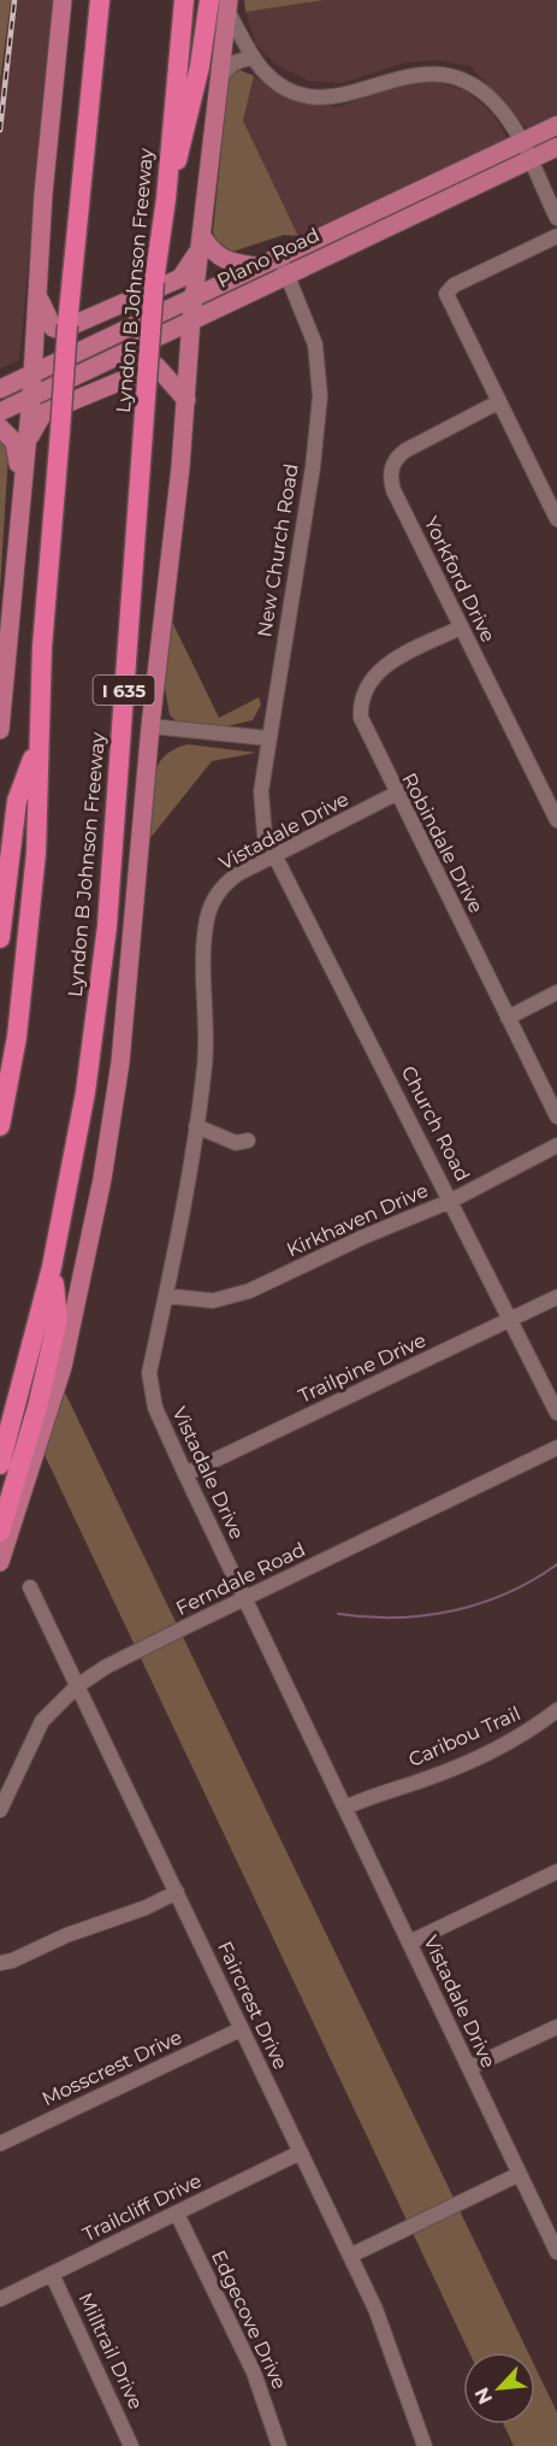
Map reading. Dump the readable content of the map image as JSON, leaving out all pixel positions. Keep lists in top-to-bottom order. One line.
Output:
{"streets":{"highway":["Lyndon B Johnson Freeway","I 635"],"main road":["Plano Road"],"street":["New Church Road","Yorkford Drive","Vistadale Drive","Robindale Drive","Church Road","Kirkhaven Drive","Trailpine Drive","Ferndale Road","Caribou Trail","Faircrest Drive","Mosscrest Drive","Trailcliff Drive","Edgecove Drive","Milltrail Drive"]},"crossings":[["Plano Road","New Church Road"],["New Church Road","Vistadale Drive"],["New Church Road","Church Road"],["Yorkford Drive","Robindale Drive"],["Vistadale Drive","Robindale Drive"],["Vistadale Drive","Church Road"],["Vistadale Drive","Kirkhaven Drive"],["Vistadale Drive","Trailpine Drive"],["Vistadale Drive","Ferndale Road"],["Vistadale Drive","Caribou Trail"],["Church Road","Kirkhaven Drive"],["Church Road","Trailpine Drive"],["Ferndale Road","Faircrest Drive"],["Faircrest Drive","Mosscrest Drive"],["Faircrest Drive","Trailcliff Drive"],["Trailcliff Drive","Edgecove Drive"],["Trailcliff Drive","Milltrail Drive"]],"north":"bottom left"}
